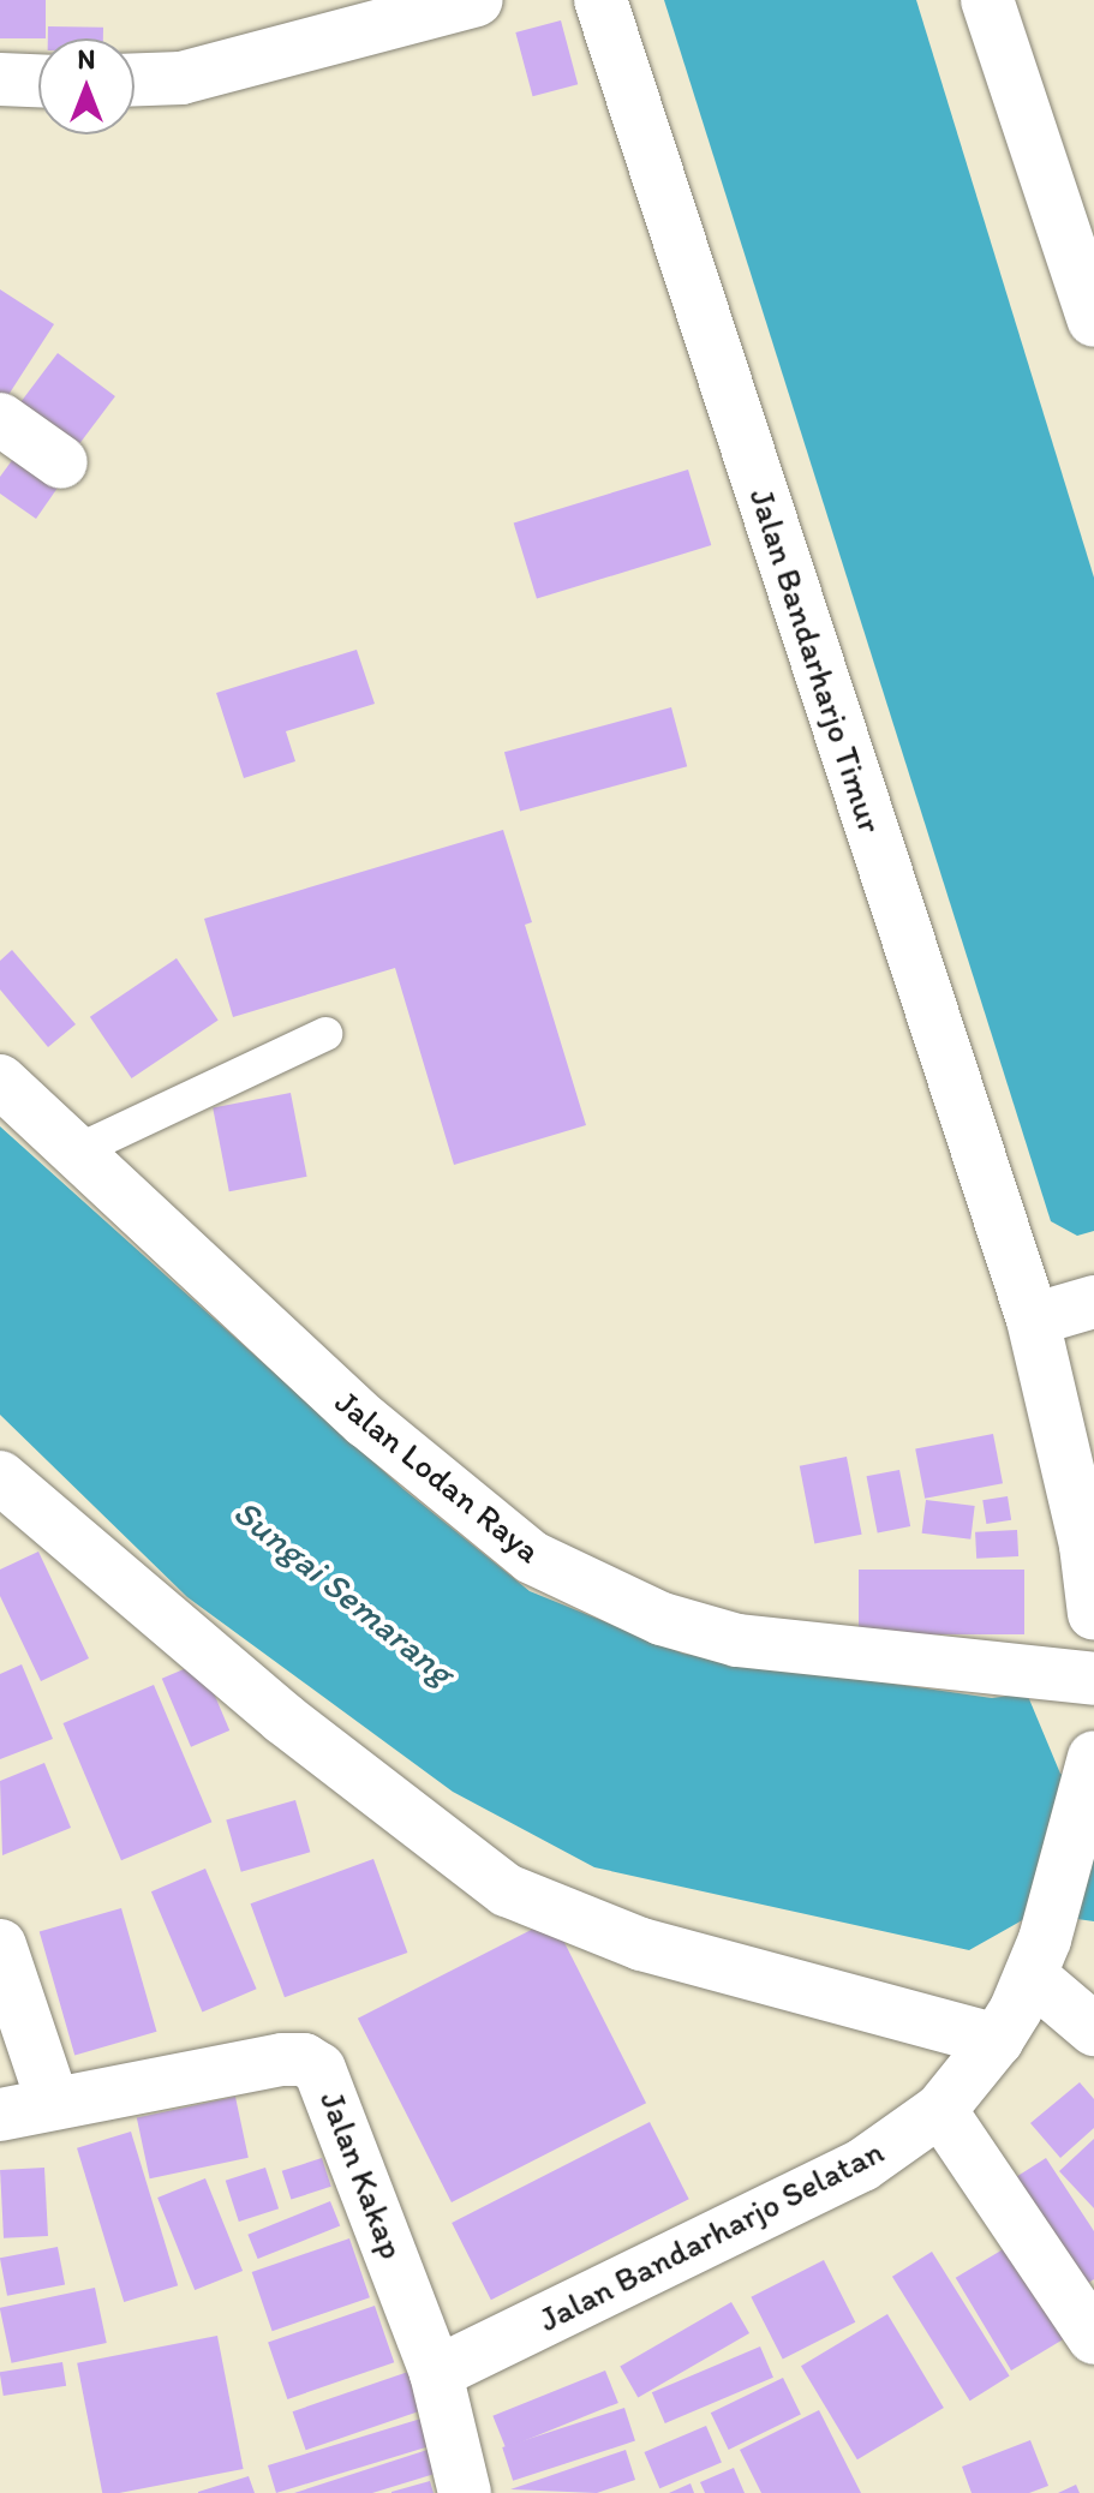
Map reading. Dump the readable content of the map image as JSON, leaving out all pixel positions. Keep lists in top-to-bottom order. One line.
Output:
{"streets":{"street":["Jalan Bandarharjo Timur","Jalan Lodan Raya","Jalan Kakap","Jalan Bandarharjo Selatan"]},"crossings":[["Jalan Kakap","Jalan Bandarharjo Selatan"]],"water":["Sungai Semarang"],"north":"top"}
